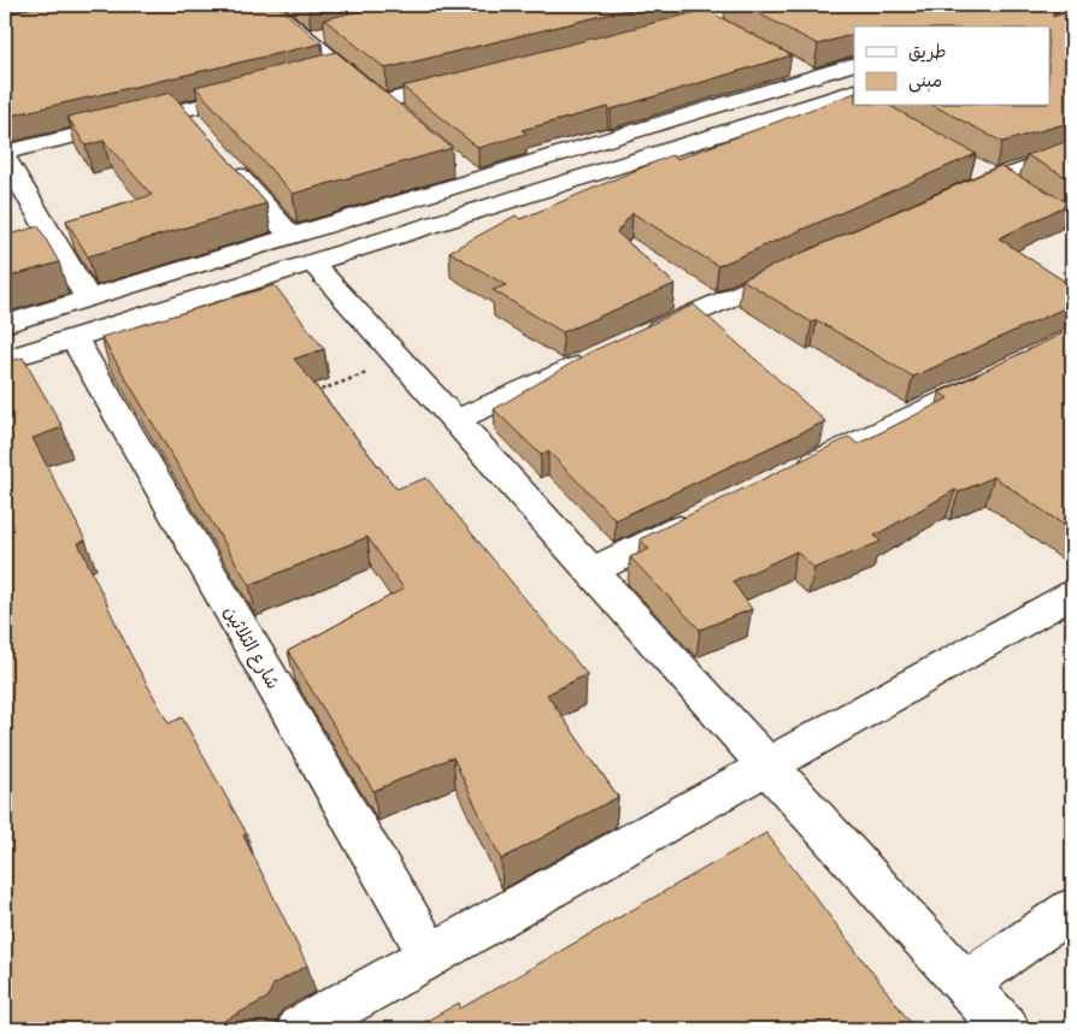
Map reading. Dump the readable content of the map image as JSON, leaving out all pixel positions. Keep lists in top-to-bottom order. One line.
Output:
{"streets":{"street":["شارع الثلاثين"]},"legend":["طريق","مبنى"]}
